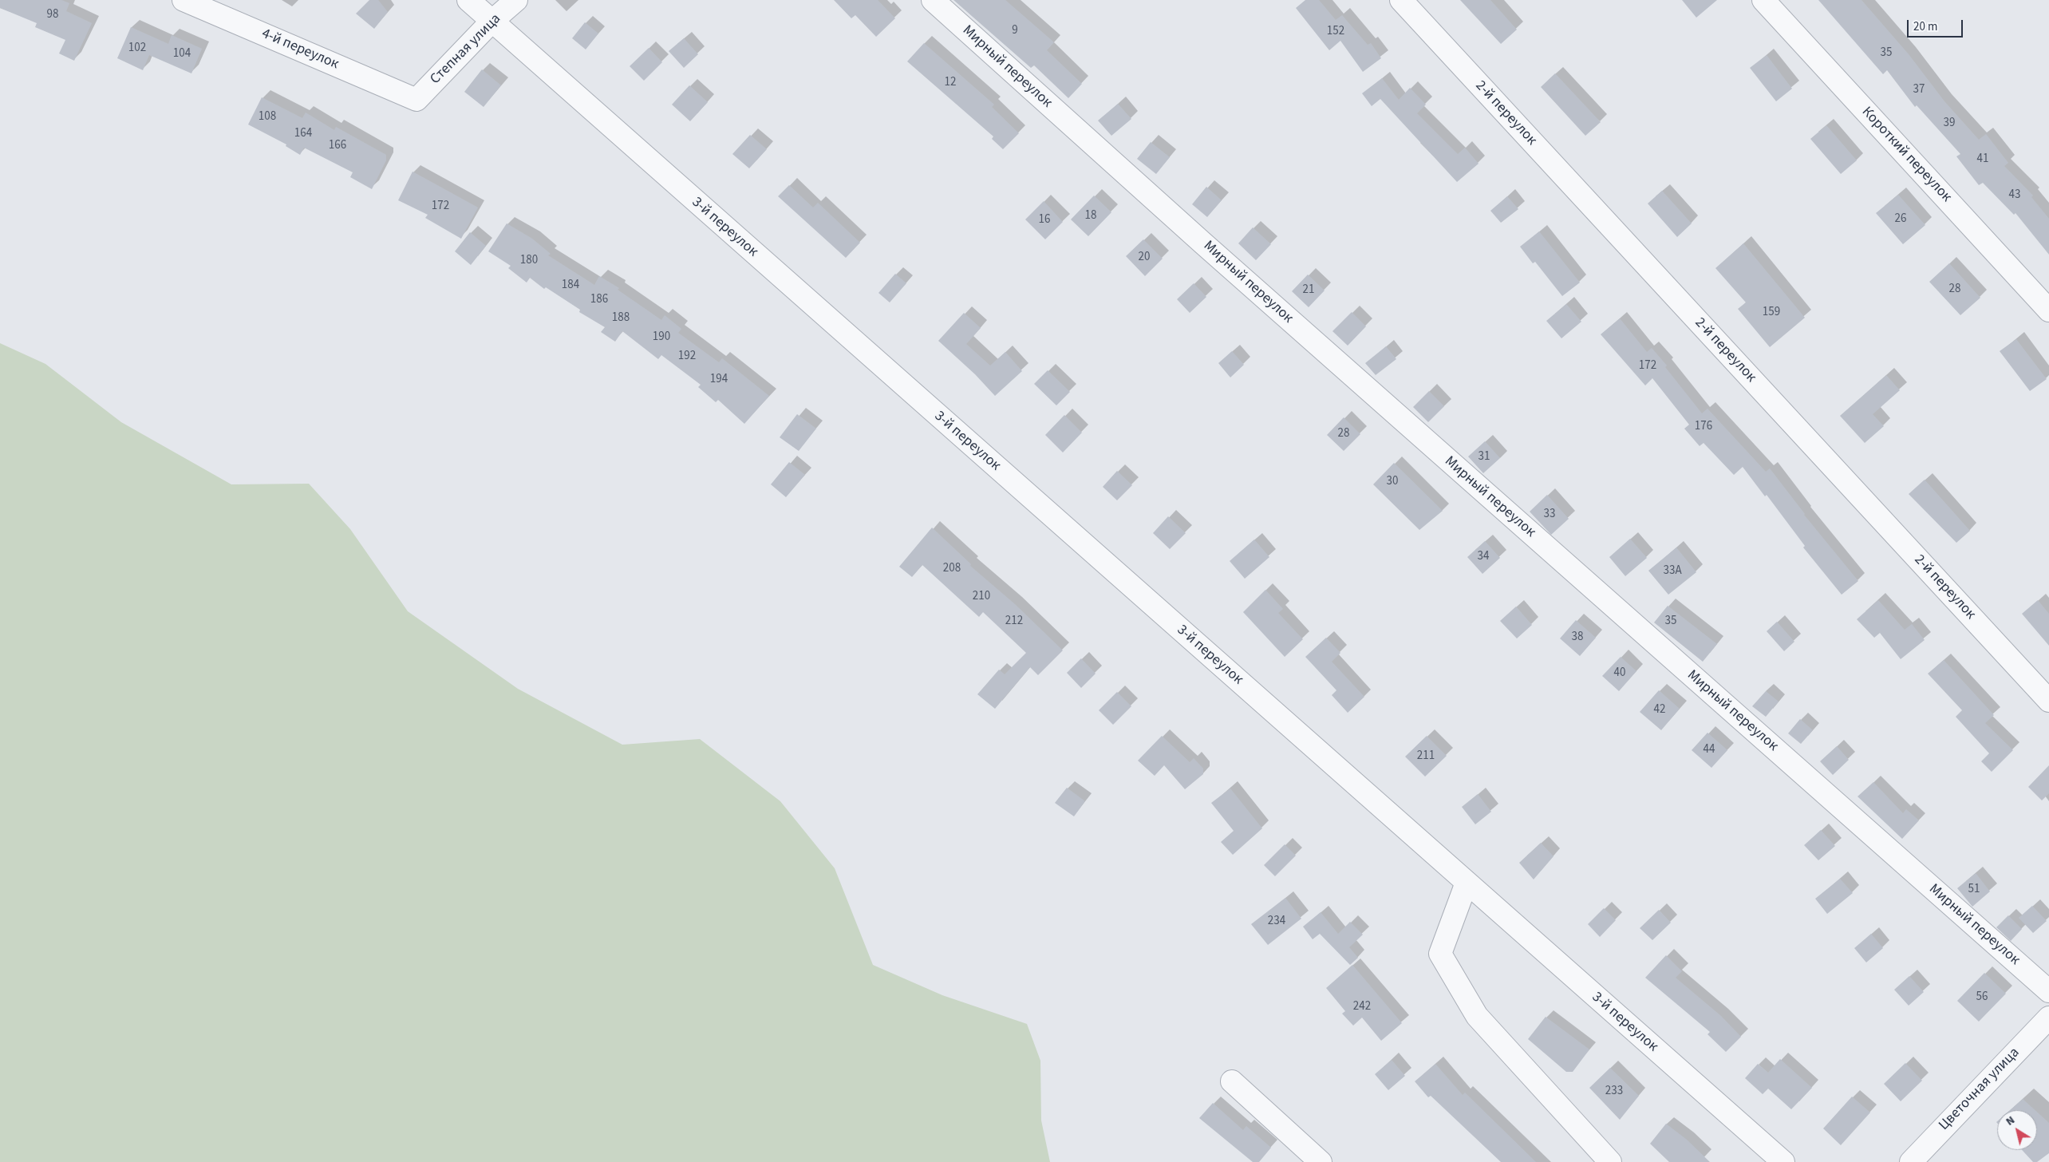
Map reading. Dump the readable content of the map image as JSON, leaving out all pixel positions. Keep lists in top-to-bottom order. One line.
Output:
{"streets":{"street":["4-й переулок","Степная улица","Мирный переулок","2-й переулок","Короткий переулок","3-й переулок","Цветочная улица"]},"crossings":[["4-й переулок","Степная улица"],["Степная улица","3-й переулок"]],"house_numbers":["98","9","152","102","35","104","12","37","108","39","164","166","41","43","172","18","26","16","20","180","184","28","21","186","159","188","190","192","172","194","176","28","31","30","33","34","208","33А","210","212","35","38","40","42","44","211","51","234","56","242","233"],"scale_bar":"20 m","north":"top left"}
